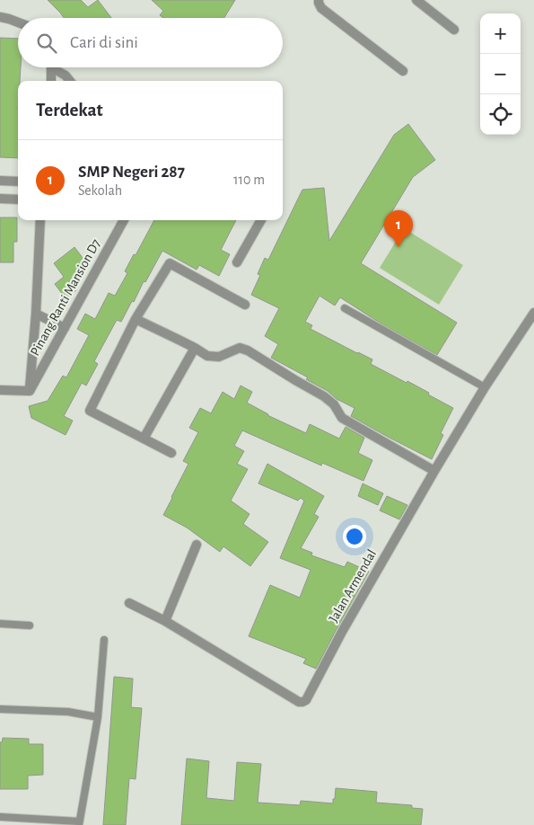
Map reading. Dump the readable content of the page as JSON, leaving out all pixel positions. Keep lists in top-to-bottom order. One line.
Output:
{"streets":{"street":["Pinang Ranti Mansion D7","Jalan Armendal"]},"page":{"map_buttons":["+","−"],"search":"Cari di sini","heading":"Terdekat","list":[{"mark":"1","name":"SMP Negeri 287","note":"Sekolah","value":"110 m"}],"pins":"1"}}
